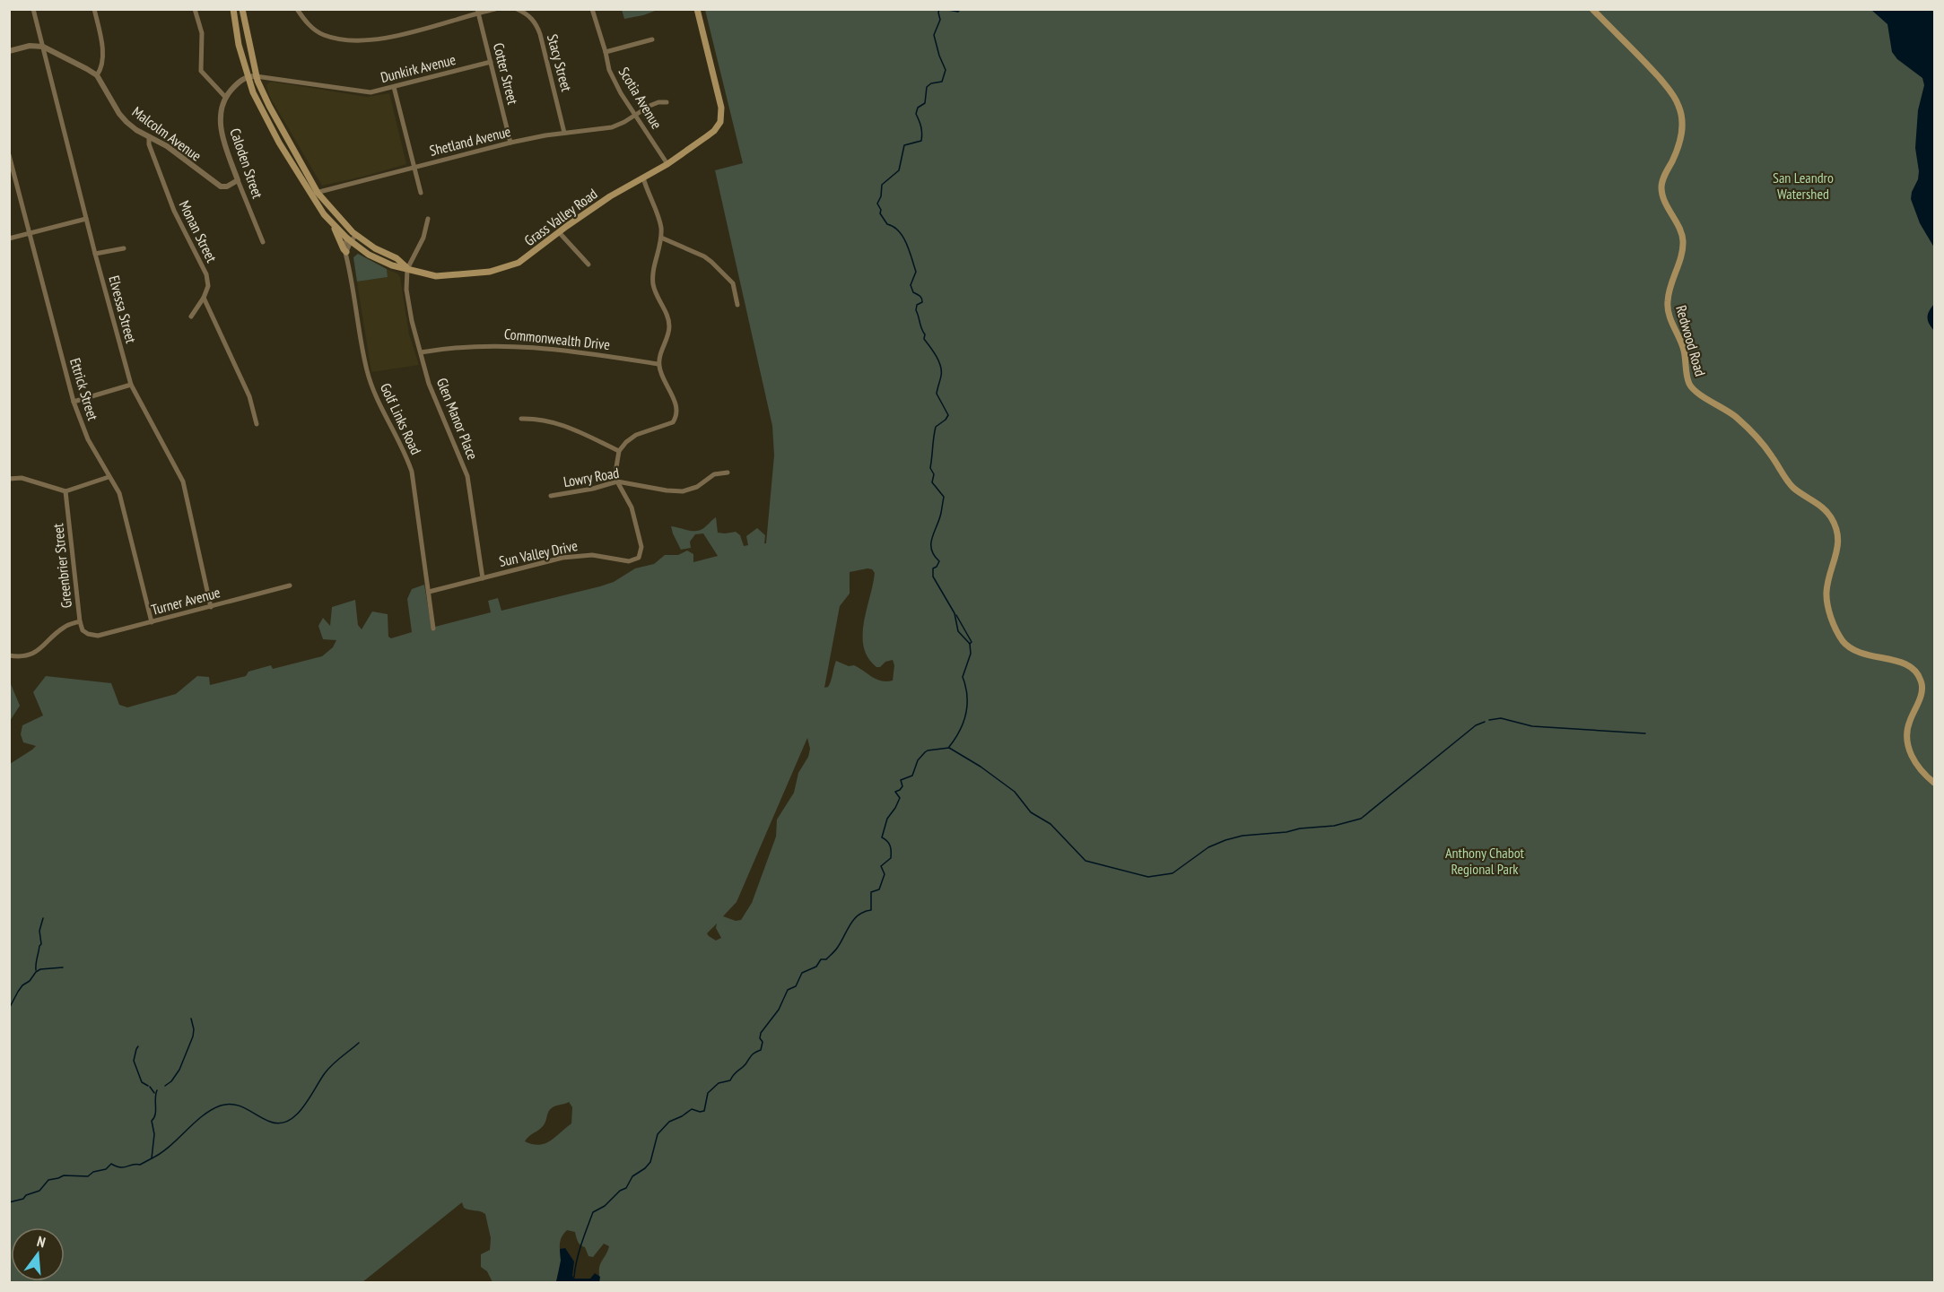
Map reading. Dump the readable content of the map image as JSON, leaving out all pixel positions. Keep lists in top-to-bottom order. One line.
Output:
{"streets":{"main road":["Grass Valley Road","Redwood Road"],"street":["Stacy Street","Dunkirk Avenue","Cotter Street","Scotia Avenue","Malcolm Avenue","Shetland Avenue","Caloden Street","Monan Street","Elvessa Street","Commonwealth Drive","Ettrick Street","Golf Links Road","Glen Manor Place","Lowry Road","Sun Valley Drive","Greenbrier Street","Turner Avenue"]},"crossings":[["Stacy Street","Shetland Avenue"],["Dunkirk Avenue","Cotter Street"],["Cotter Street","Shetland Avenue"],["Scotia Avenue","Shetland Avenue"],["Scotia Avenue","Grass Valley Road"],["Malcolm Avenue","Caloden Street"],["Malcolm Avenue","Monan Street"],["Grass Valley Road","Golf Links Road"],["Grass Valley Road","Glen Manor Place"],["Elvessa Street","Turner Avenue"],["Commonwealth Drive","Glen Manor Place"],["Ettrick Street","Turner Avenue"],["Golf Links Road","Sun Valley Drive"],["Glen Manor Place","Sun Valley Drive"],["Lowry Road","Sun Valley Drive"],["Greenbrier Street","Turner Avenue"]],"parks":["San Leandro Watershed","Anthony Chabot Regional Park"],"north":"top"}
